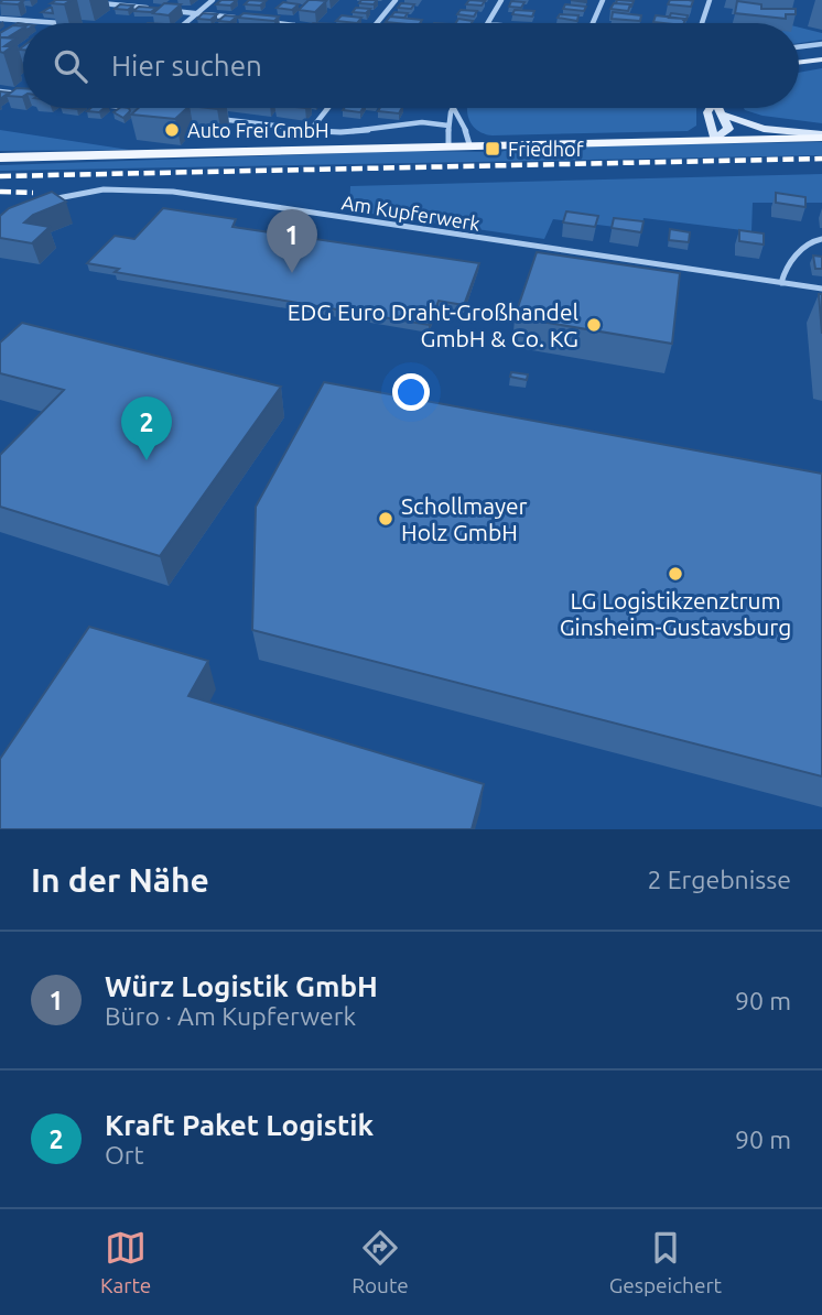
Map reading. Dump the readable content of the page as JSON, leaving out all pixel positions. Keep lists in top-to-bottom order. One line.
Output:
{"streets":{"street":["Am Kupferwerk"]},"places":{"other":["Auto Frei GmbH","EDG Euro Draht-Großhandel GmbH & Co. KG","Schollmayer Holz GmbH","LG Logistikzenztrum Ginsheim-Gustavsburg"],"transit":["Friedhof"]},"page":{"search":"Hier suchen","pins":["1","2"],"heading":["In der Nähe","2 Ergebnisse"],"list":[{"mark":"1","name":"Würz Logistik GmbH","note":"Büro · Am Kupferwerk","value":"90 m"},{"mark":"2","name":"Kraft Paket Logistik","note":"Ort","value":"90 m"}],"nav":["Karte","Route","Gespeichert"]}}
